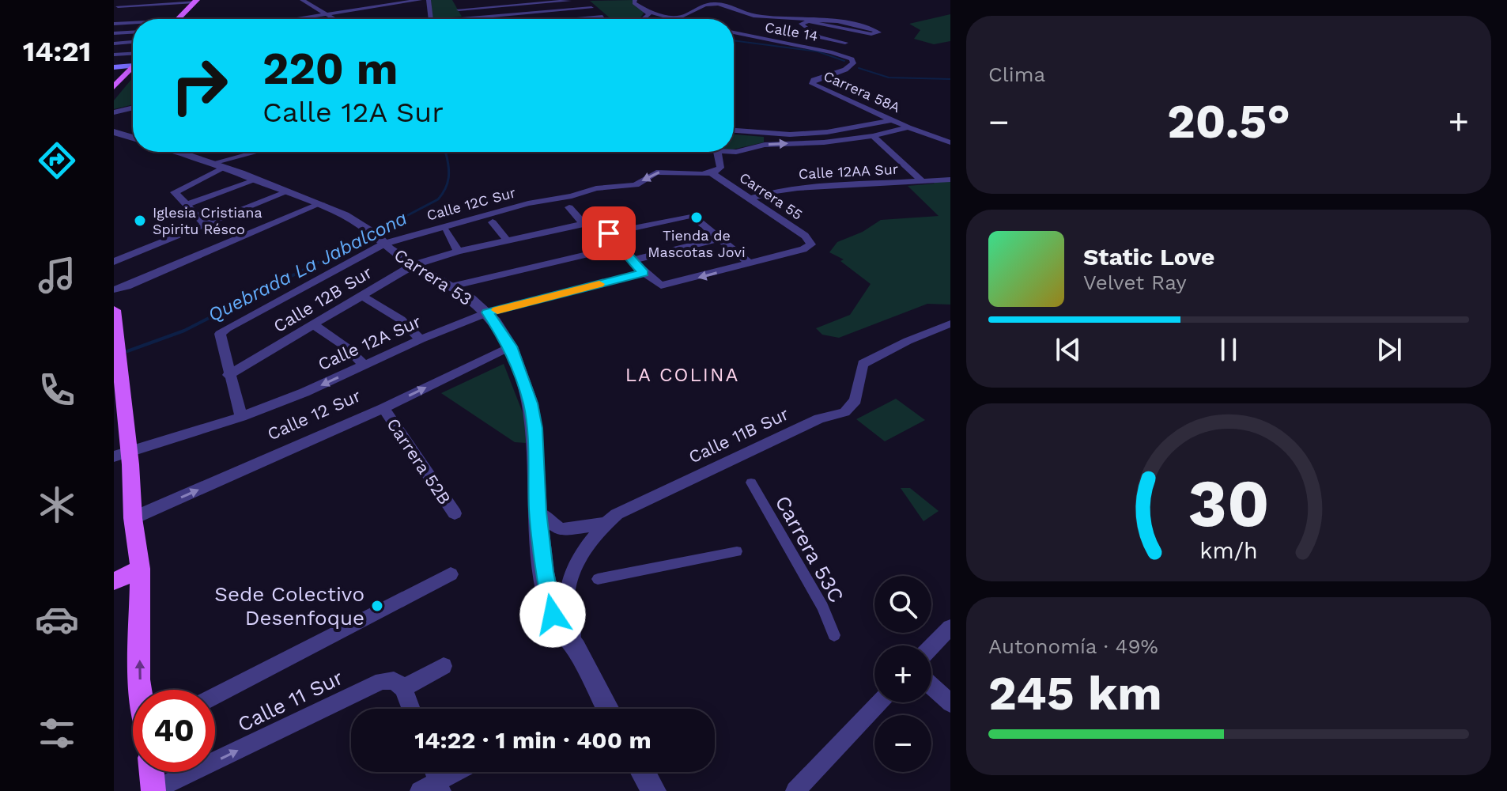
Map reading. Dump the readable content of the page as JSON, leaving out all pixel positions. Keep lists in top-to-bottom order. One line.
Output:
{"streets":{"street":["Calle 14","Carrera 58A","Calle 12AA Sur","Carrera 55","Calle 12C Sur","Carrera 53","Calle 12B Sur","Calle 12A Sur","Calle 12 Sur","Calle 11B Sur","Carrera 52B","Carrera 53C","Calle 11 Sur"]},"crossings":[["Calle 14","Carrera 58A"],["Calle 12AA Sur","Carrera 55"],["Carrera 55","Calle 12C Sur"],["Calle 12C Sur","Carrera 53"],["Calle 12C Sur","Calle 12B Sur"],["Carrera 53","Calle 12B Sur"],["Carrera 53","Calle 12A Sur"],["Carrera 53","Calle 12 Sur"],["Carrera 53","Calle 11B Sur"],["Calle 12 Sur","Carrera 52B"]],"one_way":["Calle 12 Sur"],"districts":["LA COLINA"],"water":["Quebrada La Jabalcona"],"places":["Tienda de Mascotas Jovi","Iglesia Cristiana Spiritu Résco","Sede Colectivo Desenfoque"],"page":{"tabs":"14:21","tile":["Clima",["Autonomía · 49%","245 km"]],"turn":["220 m","Calle 12A Sur"],"heat":["−","20.5°","+"],"song":["Static Love","Velvet Ray"],"map_buttons":["+","−"],"limit":"40","trip":"14:22 · 1 min · 400 m","gauge":["30","km/h"]}}
